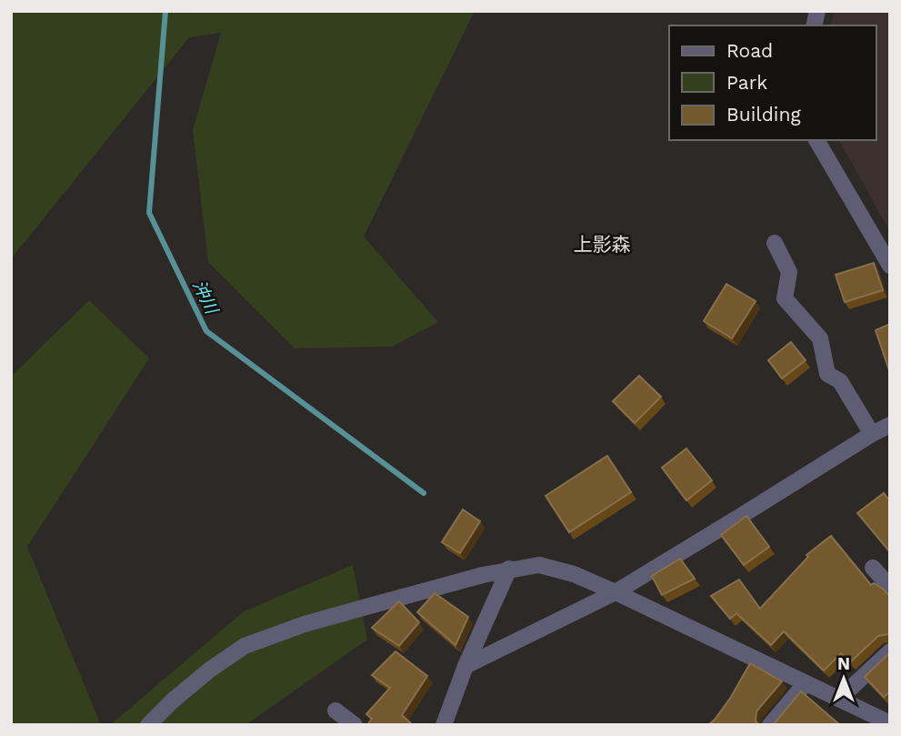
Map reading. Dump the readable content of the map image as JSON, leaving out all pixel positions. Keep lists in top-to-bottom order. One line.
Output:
{"districts":["上影森"],"water":["沖川"],"legend":["Road","Park","Building"],"north":"top"}
